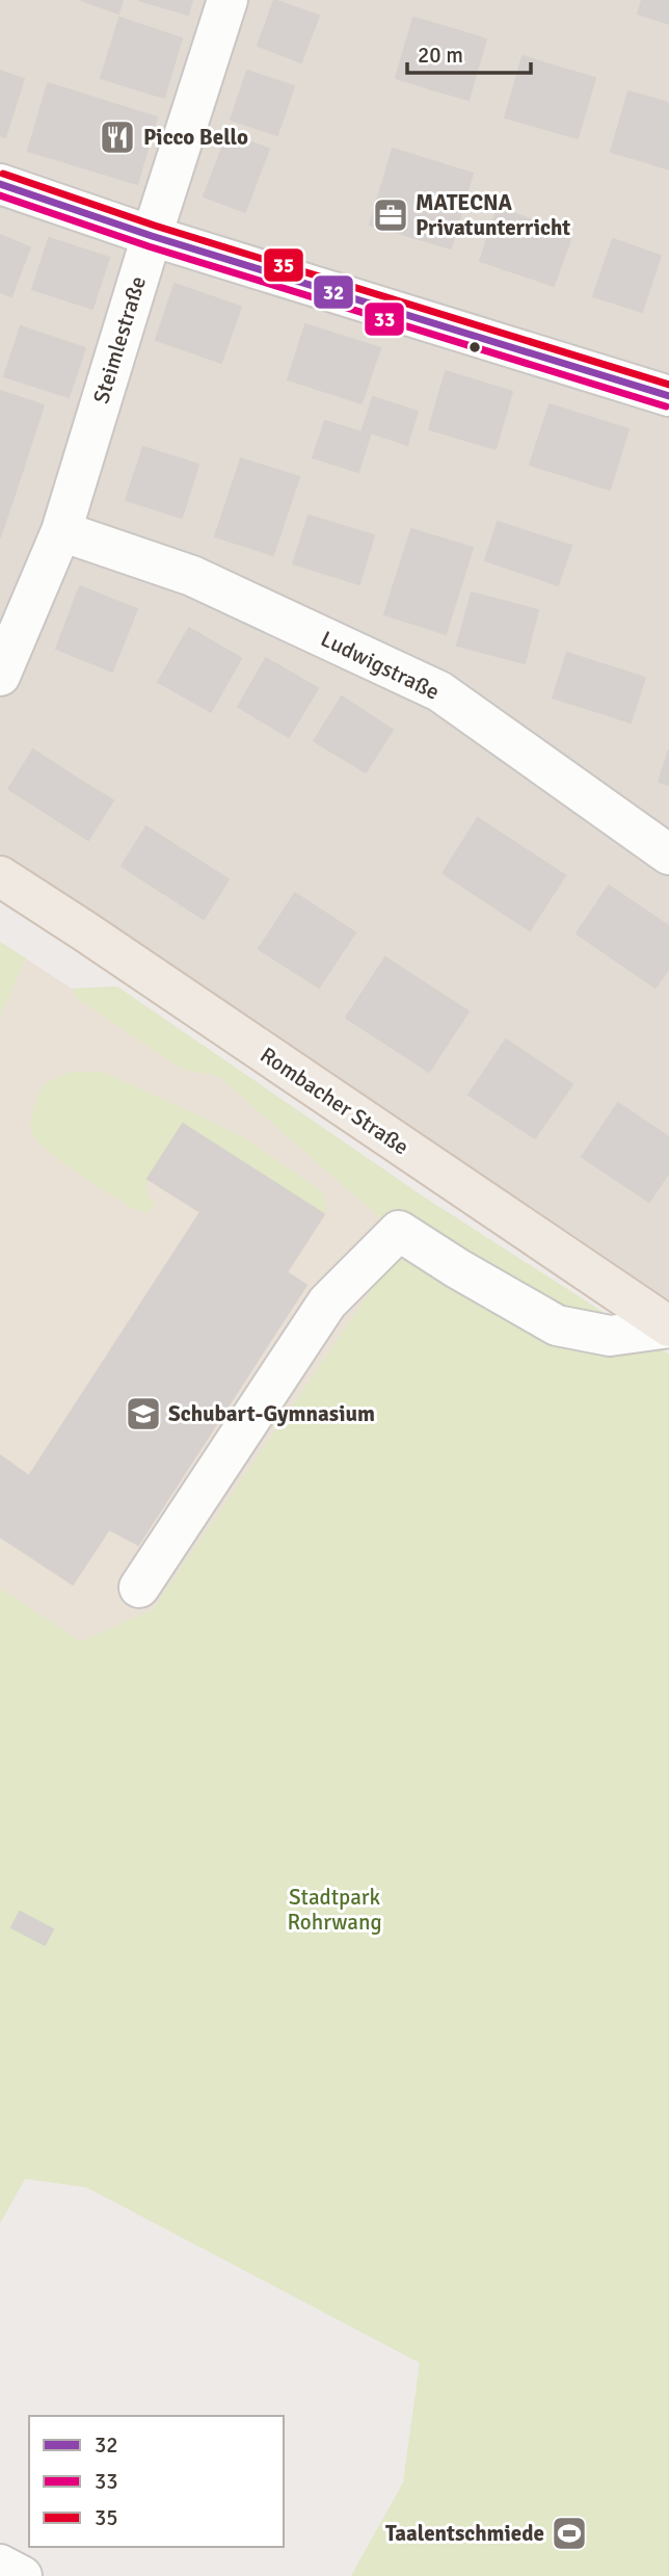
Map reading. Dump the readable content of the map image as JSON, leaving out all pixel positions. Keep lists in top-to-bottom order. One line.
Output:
{"streets":{"main road":["Rombacher Straße"],"street":["Steimlestraße","Ludwigstraße"]},"crossings":[["Steimlestraße","Ludwigstraße"]],"parks":["Stadtpark Rohrwang"],"places":{"restaurant":["Picco Bello"],"office":["MATECNA Privatunterricht"],"school or university":["Schubart-Gymnasium"],"sports":["Taalentschmiede"]},"lines":["transit line 35","transit line 32","transit line 33"],"legend":["32","33","35"],"scale_bar":"20 m"}
